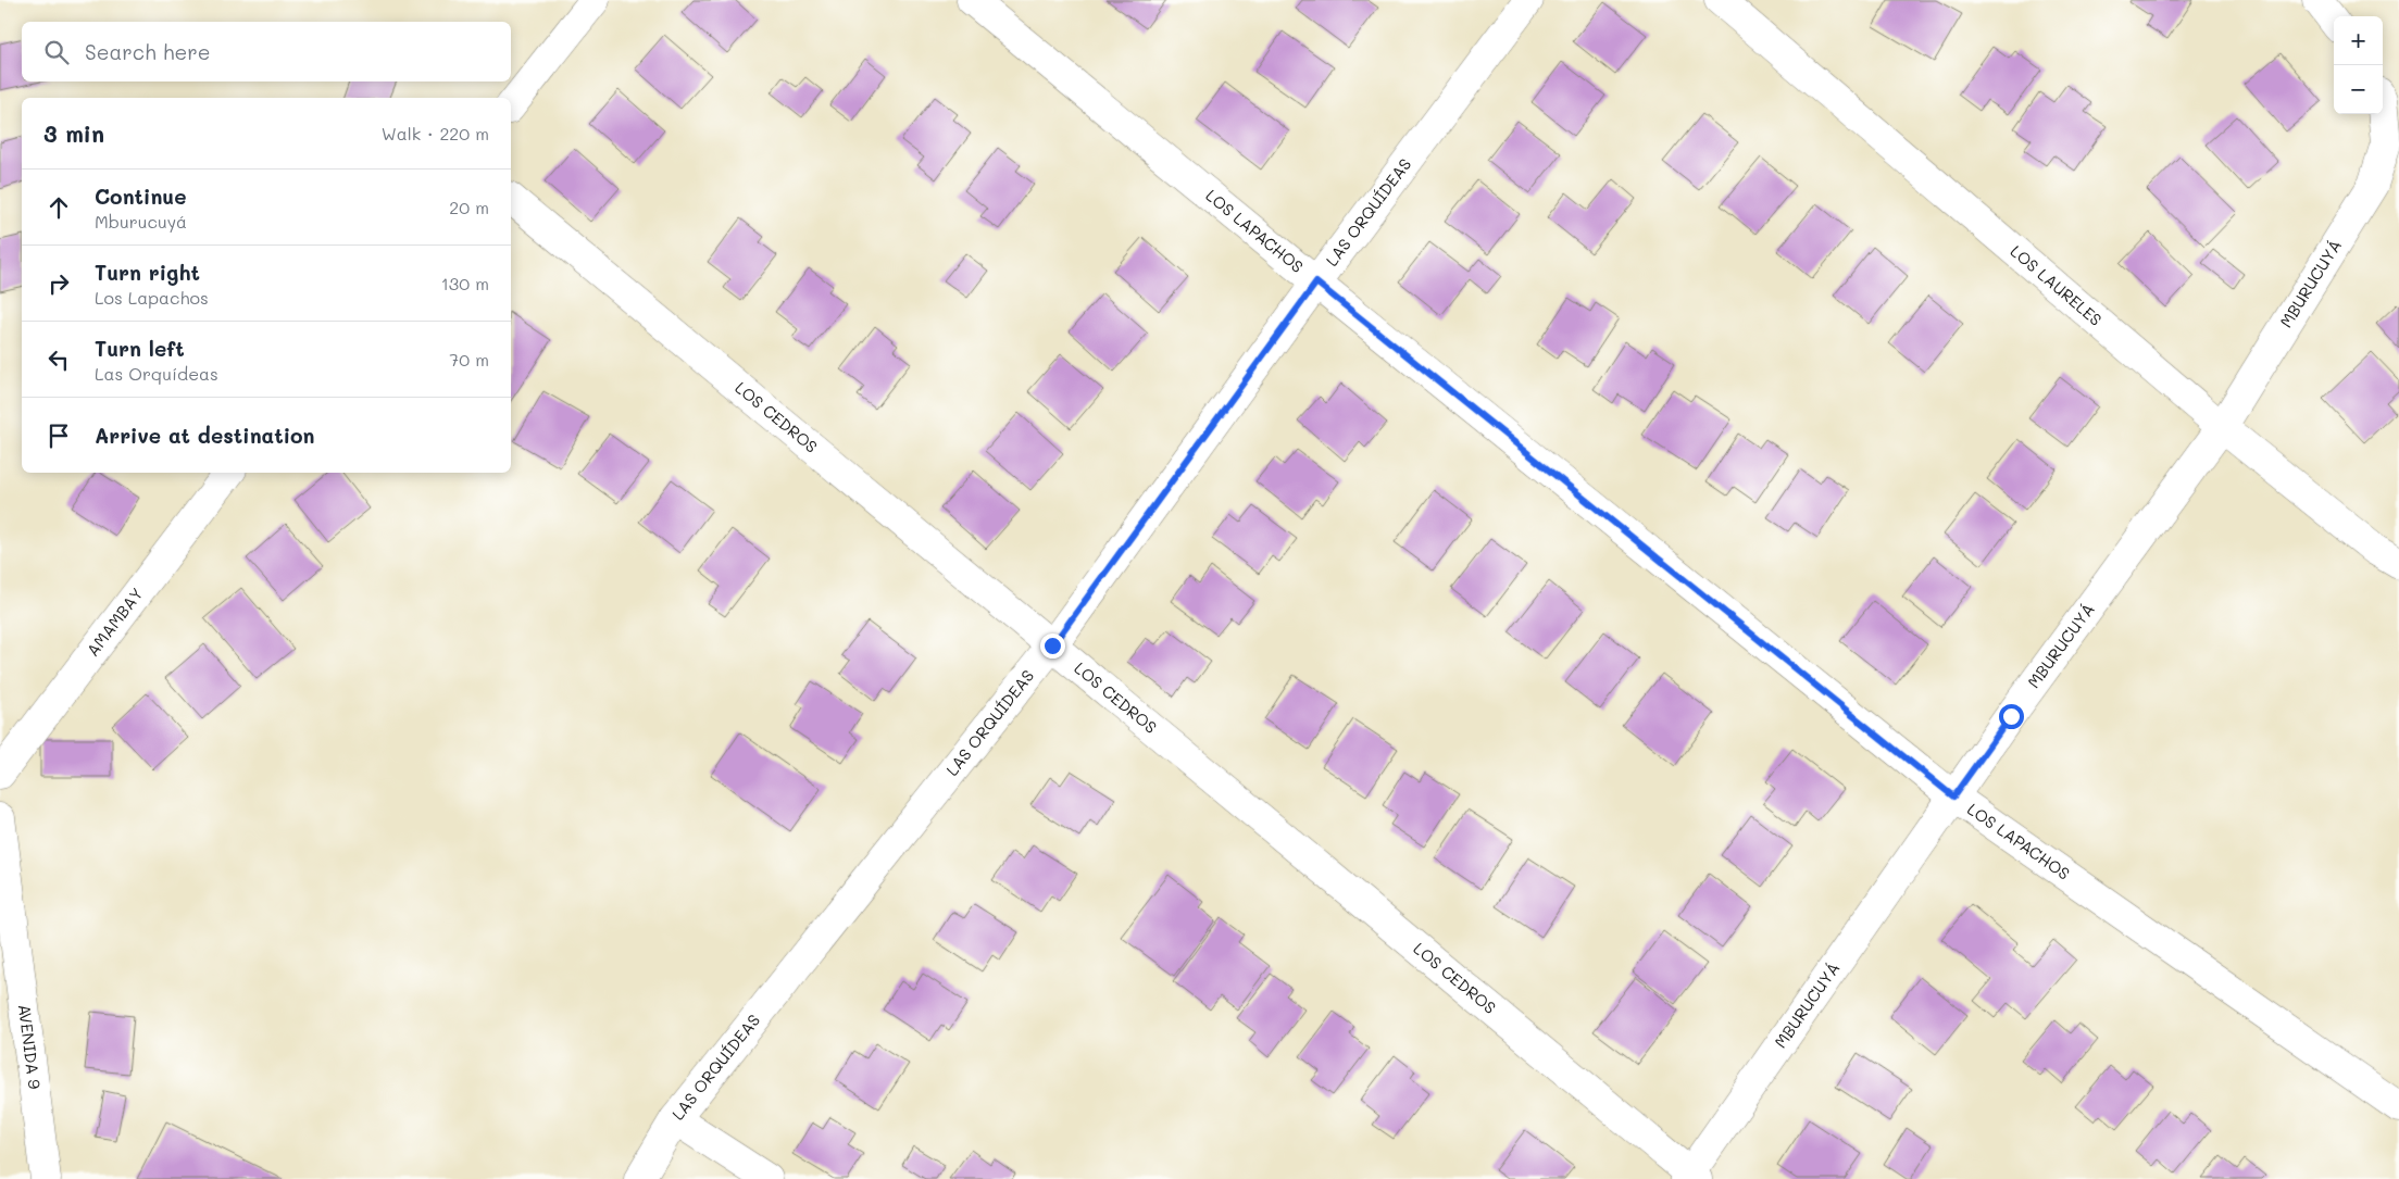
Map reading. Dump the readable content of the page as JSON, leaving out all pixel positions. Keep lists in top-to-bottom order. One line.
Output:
{"streets":{"street":["LAS ORQUÍDEAS","LOS LAPACHOS","MBURUCUYÁ","LOS LAURELES","LOS CEDROS","AMAMBAY","AVENIDA 9"]},"crossings":[["LAS ORQUÍDEAS","LOS LAPACHOS"],["LAS ORQUÍDEAS","LOS CEDROS"],["LOS LAPACHOS","MBURUCUYÁ"],["MBURUCUYÁ","LOS LAURELES"],["MBURUCUYÁ","LOS CEDROS"]],"page":{"map_buttons":["+","−"],"search":"Search here","heading":["3 min","Walk · 220 m"],"list":[["Continue","Mburucuyá","20 m"],["Turn right","Los Lapachos","130 m"],["Turn left","Las Orquídeas","70 m"],"Arrive at destination"]}}
